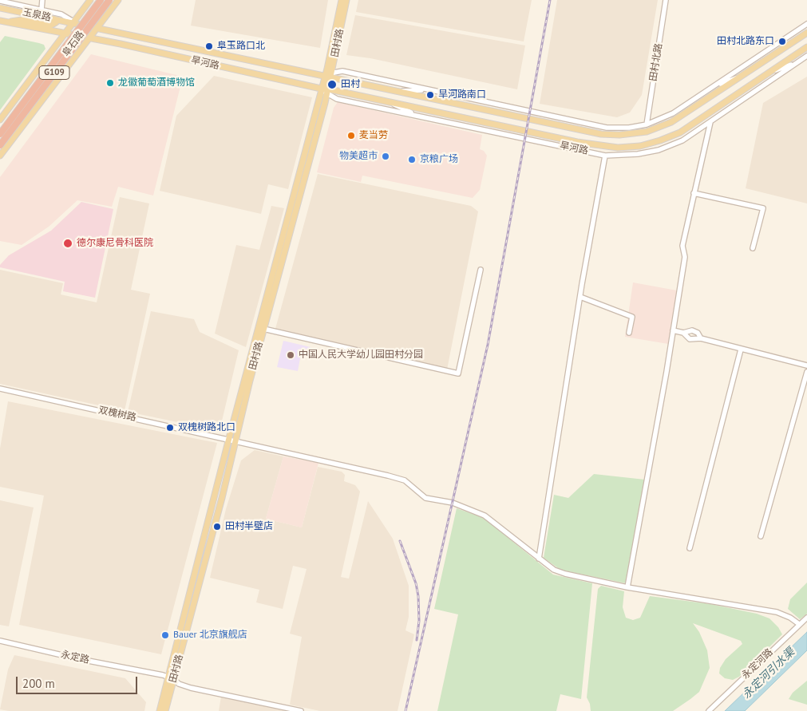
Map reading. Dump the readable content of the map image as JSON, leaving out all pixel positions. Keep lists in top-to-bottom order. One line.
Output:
{"streets":{"highway":["阜石路","G109"],"main road":["玉泉路","田村路","旱河路"],"street":["田村北路","双槐树路","永定路","永定河路"]},"crossings":[["玉泉路","阜石路"],["玉泉路","旱河路"],["田村路","旱河路"],["田村路","双槐树路"],["田村路","永定路"],["阜石路","旱河路"],["田村北路","旱河路"],["双槐树路","永定河路"]],"water":["永定河引水渠"],"places":["田村北路东口","阜玉路口北","龙徽葡萄酒博物馆","田村","旱河路南口","麦当劳","物美超市","京粮广场","德尔康尼骨科医院","中国人民大学幼儿园田村分园","双槐树路北口","田村半壁店","Bauer 北京旗舰店"],"scale_bar":"200 m"}
